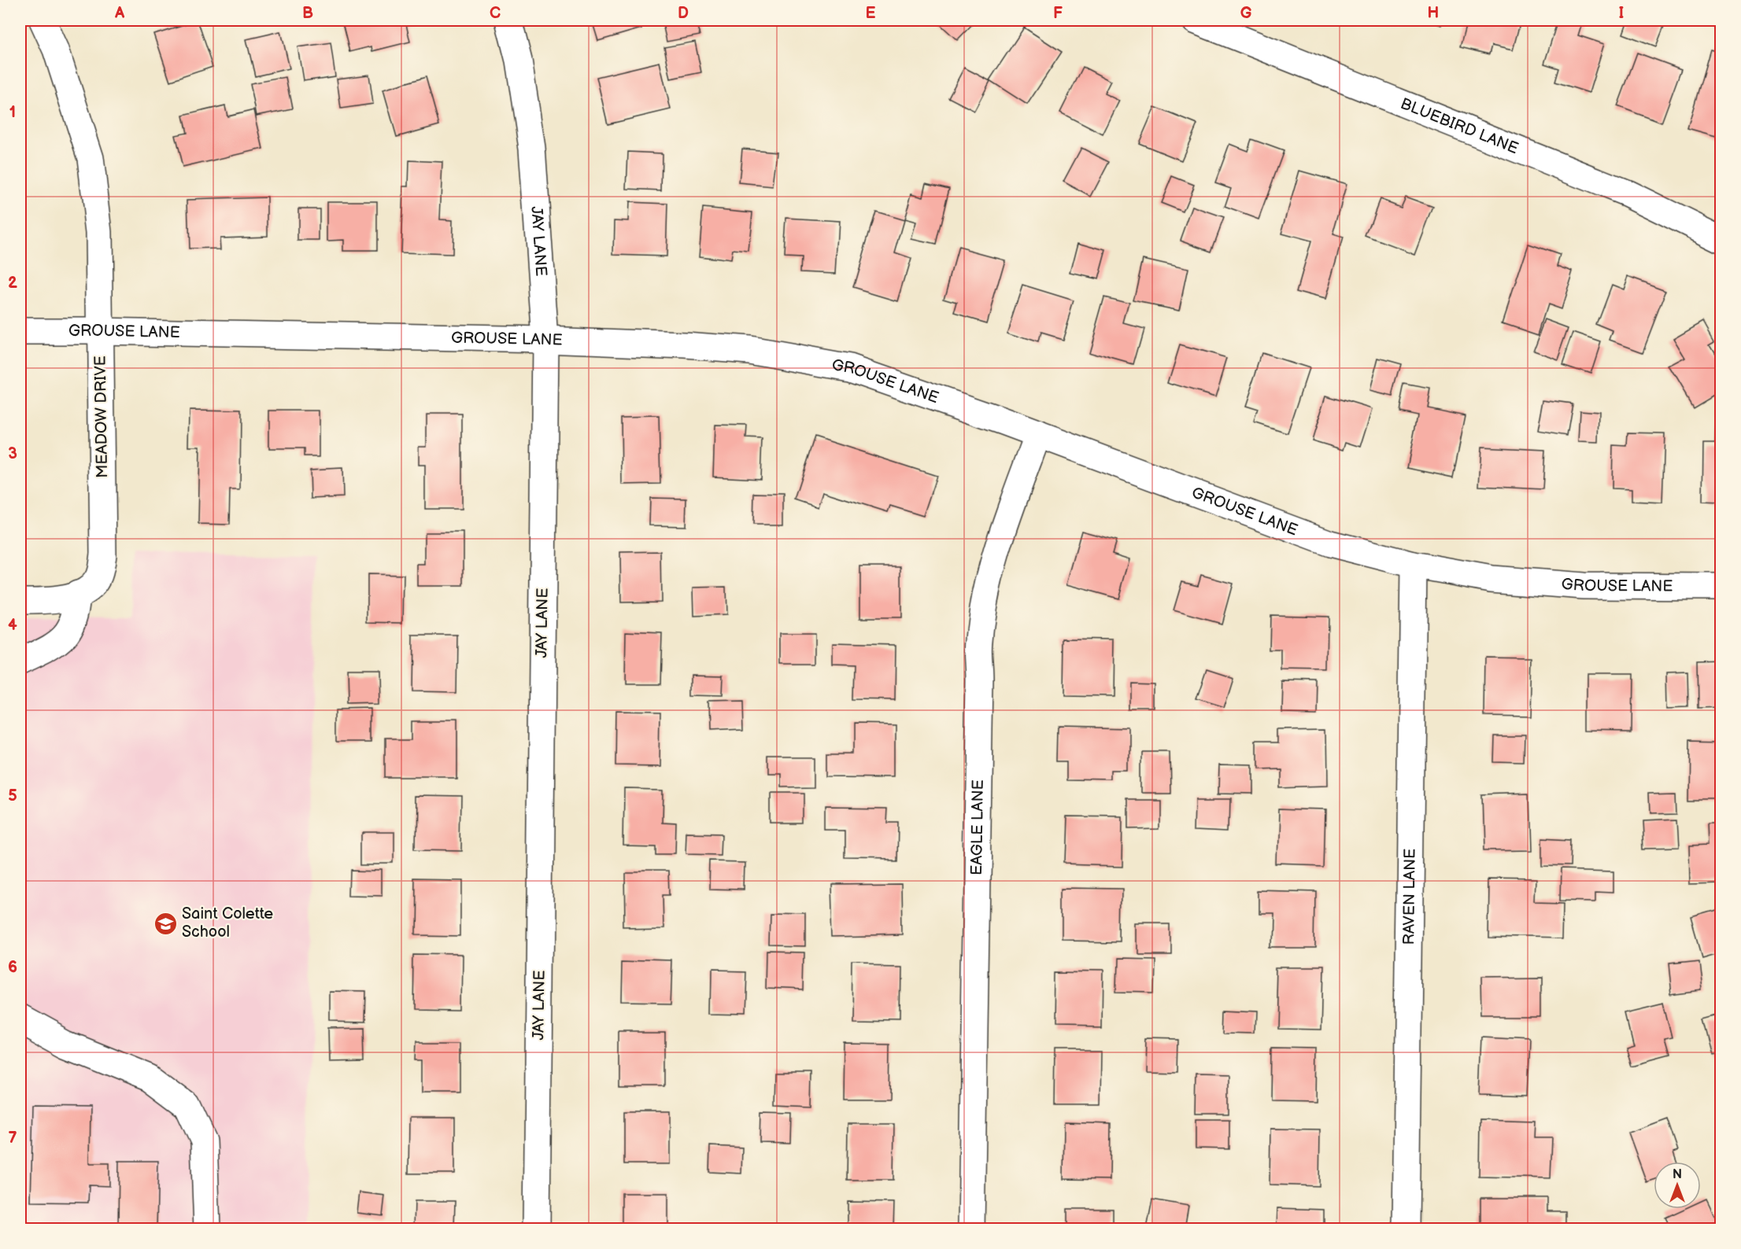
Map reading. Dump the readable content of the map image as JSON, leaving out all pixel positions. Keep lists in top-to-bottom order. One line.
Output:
{"streets":{"street":["BLUEBIRD LANE","JAY LANE","GROUSE LANE","MEADOW DRIVE","EAGLE LANE","RAVEN LANE"]},"crossings":[["JAY LANE","GROUSE LANE"],["GROUSE LANE","MEADOW DRIVE"],["GROUSE LANE","EAGLE LANE"],["GROUSE LANE","RAVEN LANE"]],"places":{"school or university":["Saint Colette School"]},"north":"top","grid":{"columns":["A","B","C","D","E","F","G","H","I"],"rows":["1","2","3","4","5","6","7"]}}
